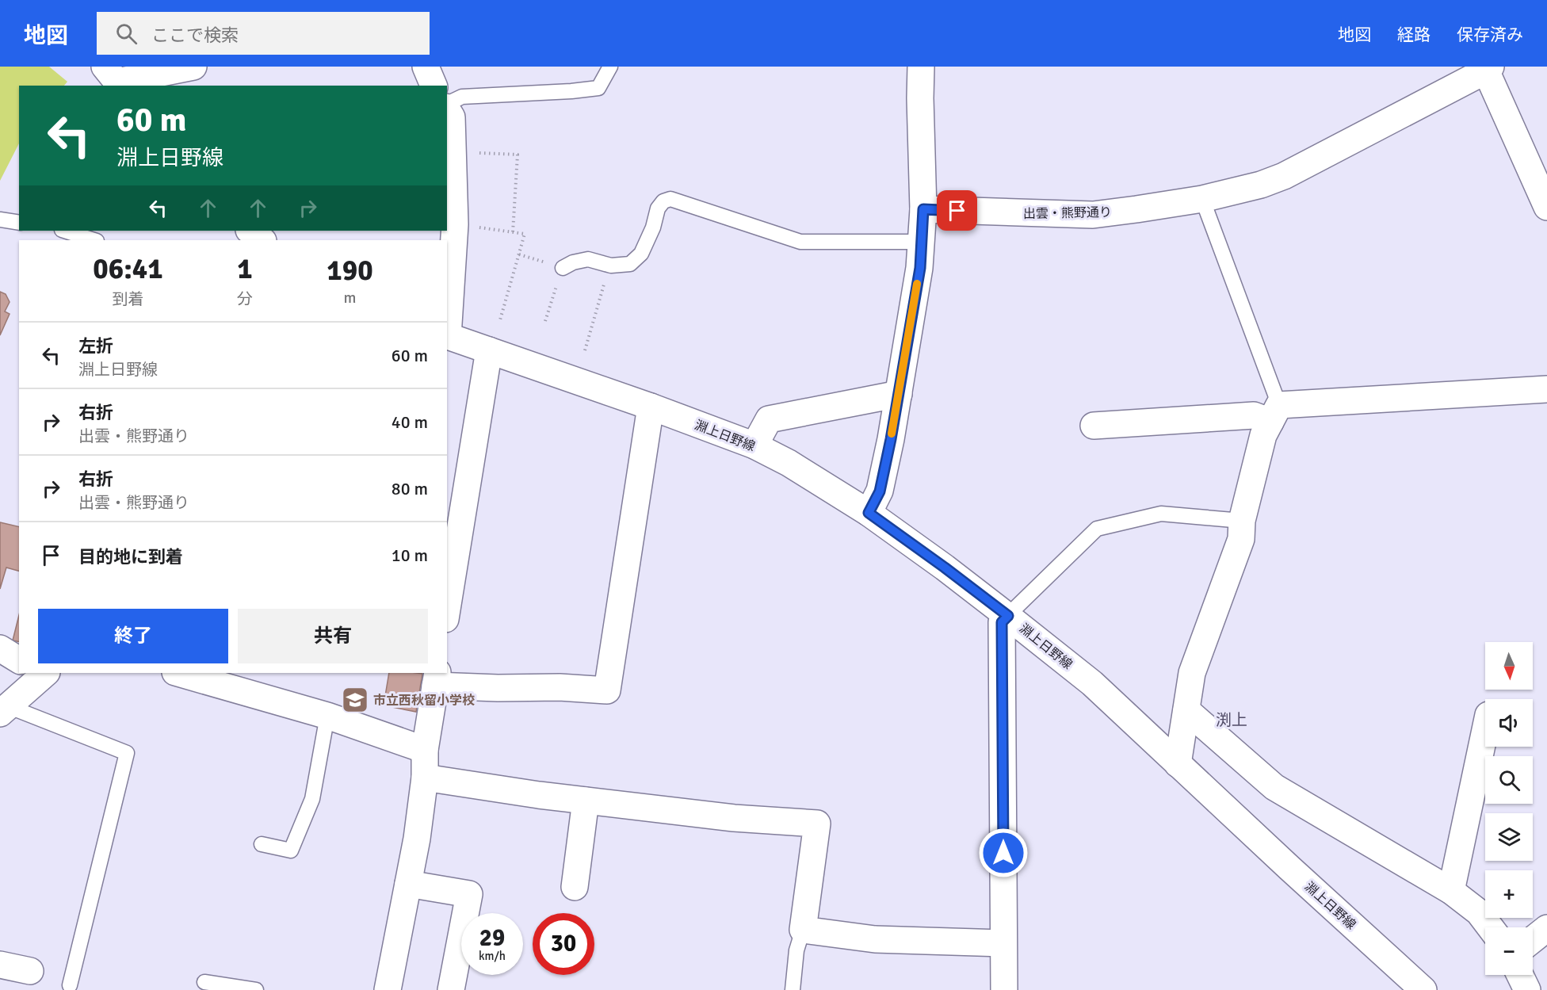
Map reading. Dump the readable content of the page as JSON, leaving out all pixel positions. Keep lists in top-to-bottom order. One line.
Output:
{"streets":{"street":["出雲・熊野通り","淵上日野線"]},"districts":["渕上"],"places":{"school or university":["市立西秋留小学校"]},"north":"bottom","page":{"header":"地図","search":"ここで検索","nav":["地図","経路","保存済み"],"turn":["60 m","淵上日野線"],"eta":["06:41","到着","1","分","190","m"],"list":[{"name":"左折","note":"淵上日野線","value":"60 m"},{"name":"右折","note":"出雲・熊野通り","value":"40 m"},{"name":"右折","note":"出雲・熊野通り","value":"80 m"},{"name":"目的地に到着","value":"10 m"}],"buttons":["終了","共有"],"map_buttons":["+","−"],"speed":"29 km/h","limit":"30"}}
